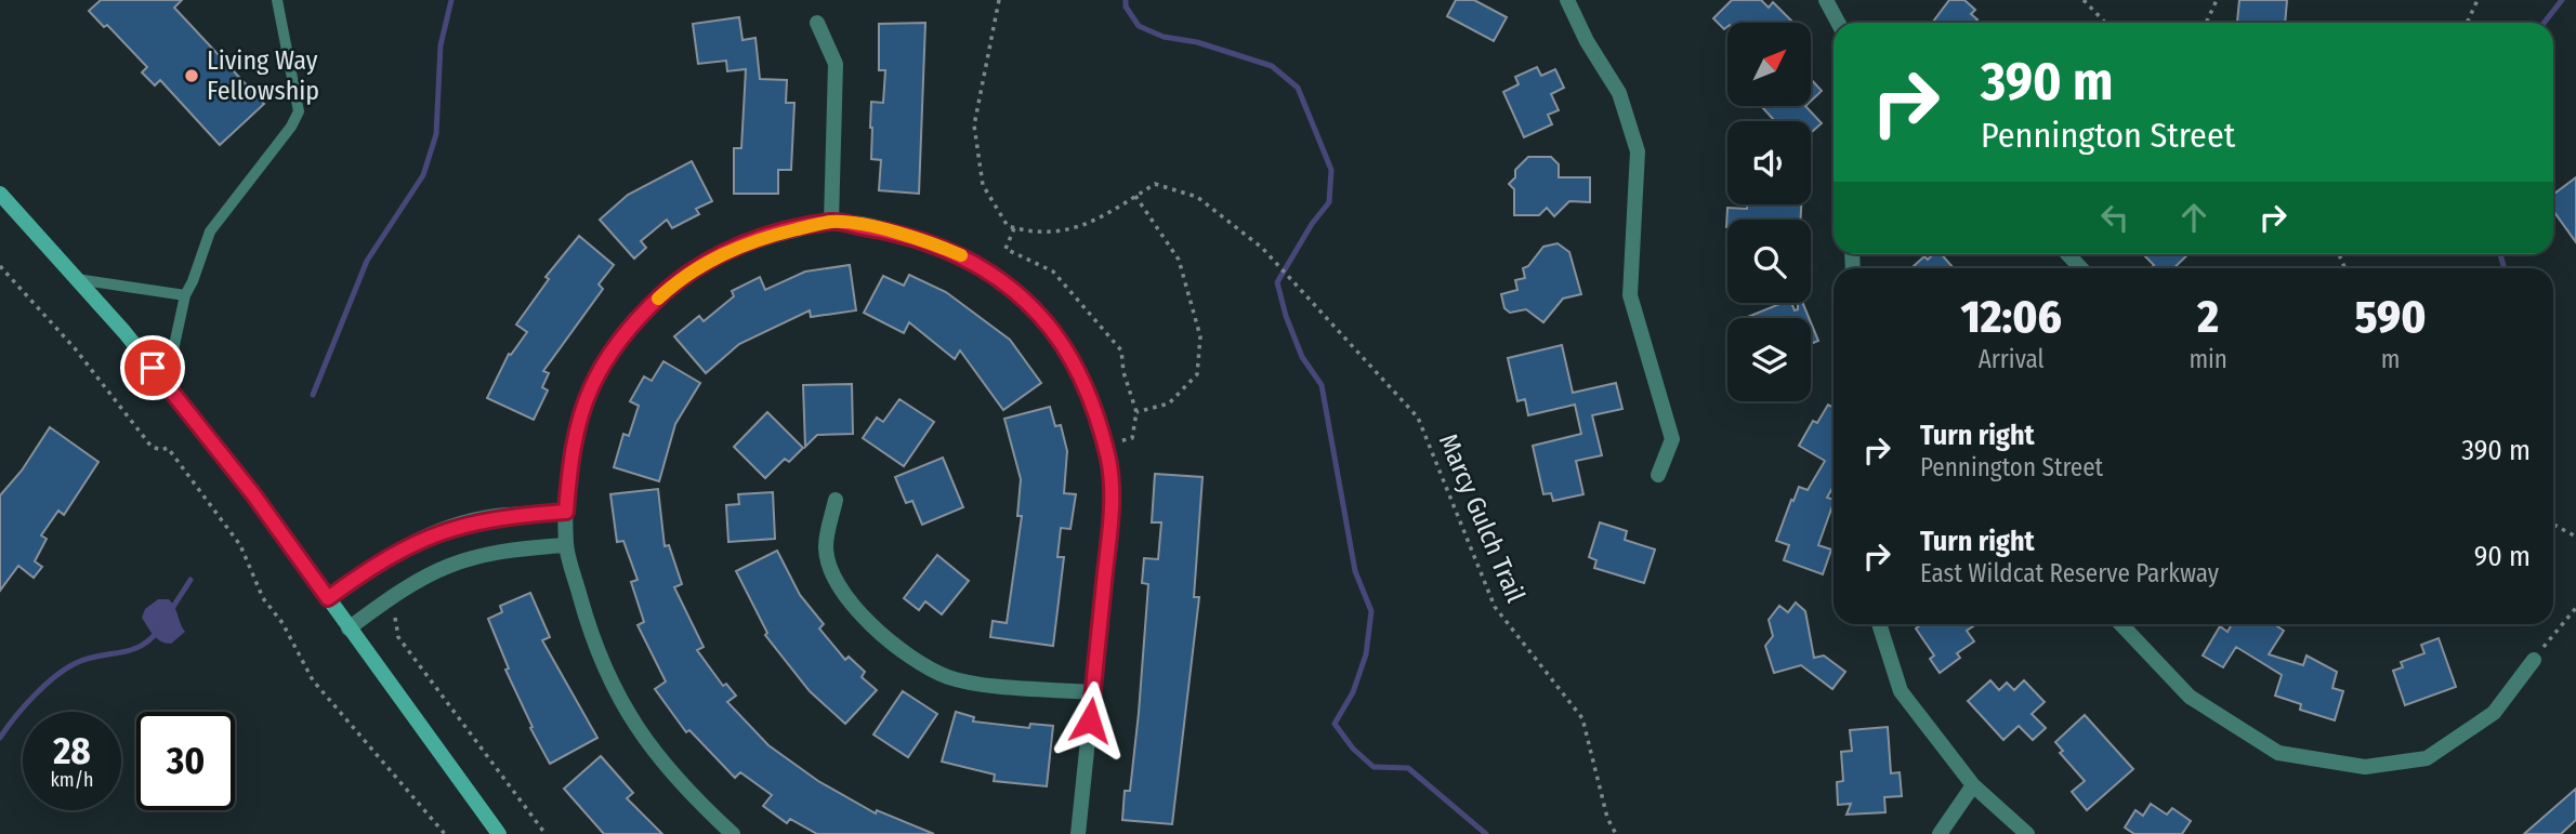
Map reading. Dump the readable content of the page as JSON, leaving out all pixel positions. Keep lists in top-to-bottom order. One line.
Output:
{"streets":{"path":["Marcy Gulch Trail"]},"places":["Living Way Fellowship"],"north":"top right","page":{"turn":["390 m","Pennington Street"],"eta":["12:06","Arrival","2","min","590","m"],"list":[{"name":"Turn right","note":"Pennington Street","value":"390 m"},{"name":"Turn right","note":"East Wildcat Reserve Parkway","value":"90 m"}],"speed":"28 km/h","limit":"30"}}
